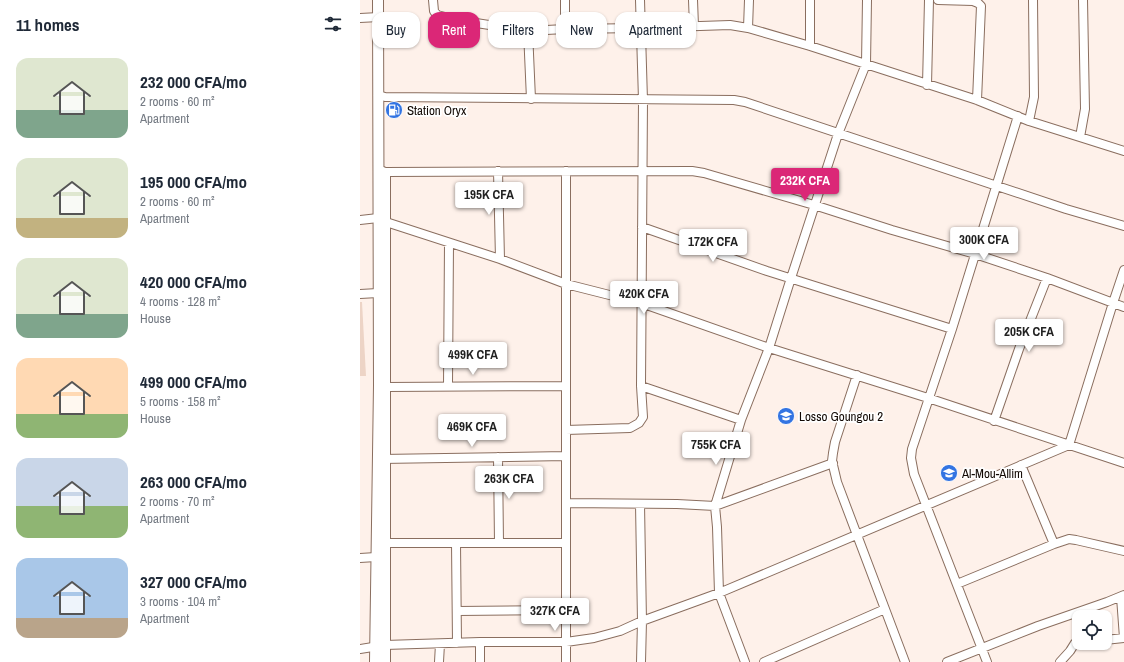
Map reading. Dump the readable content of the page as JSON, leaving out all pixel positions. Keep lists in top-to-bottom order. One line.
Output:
{"places":{"fuel station":["Station Oryx"],"school or university":["Losso Goungou 2","Al-Mou-Allim"]},"page":{"heading":"11 homes","chip":["Buy","Rent","Filters","New","Apartment"],"list":[{"name":"232 000 CFA/mo","note":"2 rooms · 60 m² · Apartment"},{"name":"195 000 CFA/mo","note":"2 rooms · 60 m² · Apartment"},{"name":"420 000 CFA/mo","note":"4 rooms · 128 m² · House"},{"name":"499 000 CFA/mo","note":"5 rooms · 158 m² · House"},{"name":"263 000 CFA/mo","note":"2 rooms · 70 m² · Apartment"},{"name":"327 000 CFA/mo","note":"3 rooms · 104 m² · Apartment"}],"price":["232K CFA","195K CFA","300K CFA","172K CFA","420K CFA","205K CFA","499K CFA","469K CFA","755K CFA","263K CFA","327K CFA"]}}
